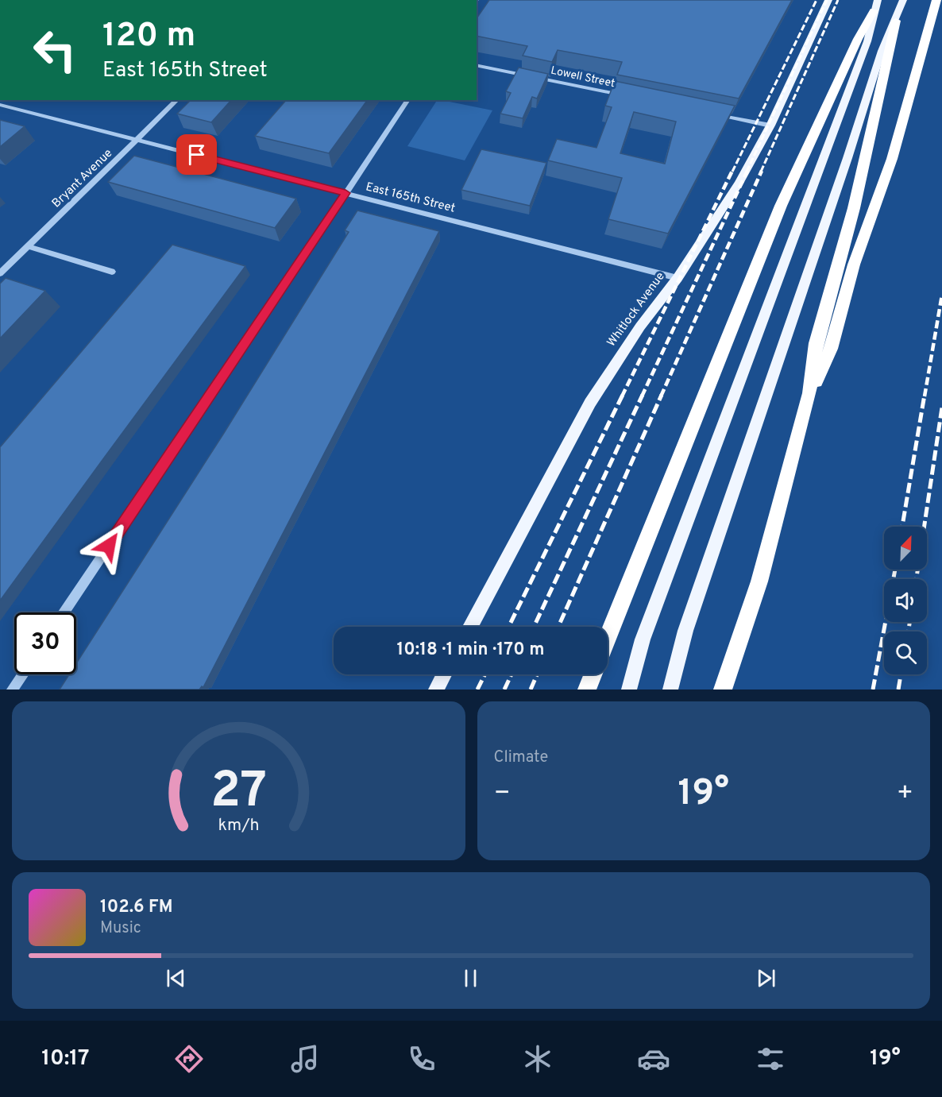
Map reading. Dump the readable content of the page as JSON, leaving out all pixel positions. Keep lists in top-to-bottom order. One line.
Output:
{"streets":{"main road":["Whitlock Avenue"],"street":["Lowell Street","Bryant Avenue","East 165th Street"]},"crossings":[["Bryant Avenue","East 165th Street"],["East 165th Street","Whitlock Avenue"]],"north":"top right","page":{"turn":["120 m","East 165th Street"],"limit":"30","trip":"10:18 · 1 min · 170 m","tile":"Climate","heat":["−","19°","+"],"song":["102.6 FM","Music"],"tabs":["10:17","19°"],"gauge":["27","km/h"]}}
